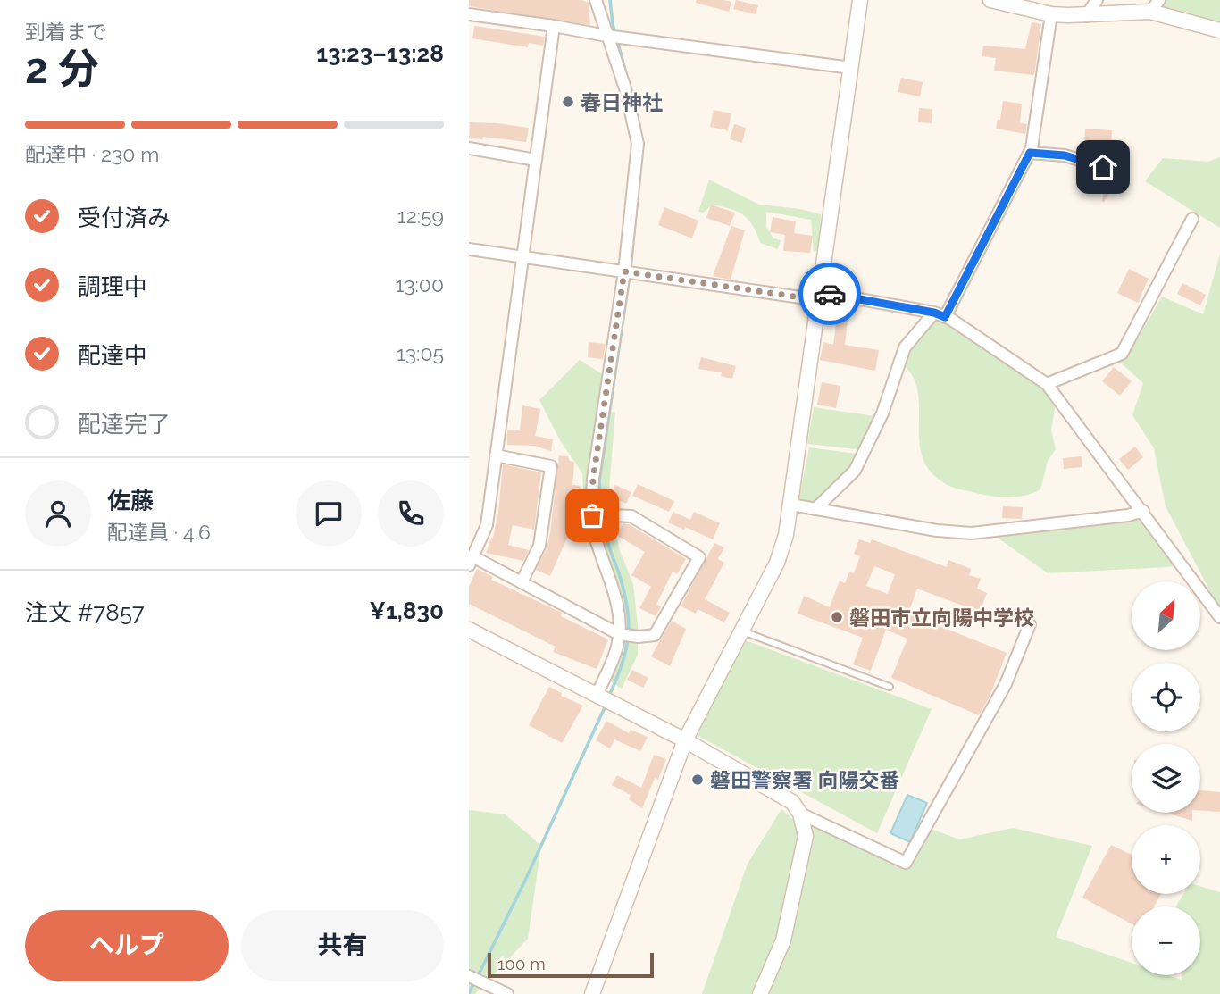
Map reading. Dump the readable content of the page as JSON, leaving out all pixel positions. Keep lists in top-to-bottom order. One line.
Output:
{"places":["春日神社","磐田市立向陽中学校","磐田警察署 向陽交番"],"scale_bar":"100 m","north":"top right","page":{"heading":["2 分","到着まで","13:23–13:28"],"panel":["佐藤","配達員 · 4.6","注文 #7857","¥1,830"],"bar":"配達中 · 230 m","list":[["受付済み","12:59"],["調理中","13:00"],["配達中","13:05"],"配達完了"],"map_buttons":["+","−"],"buttons":["ヘルプ","共有"],"scale":"100 m"}}
